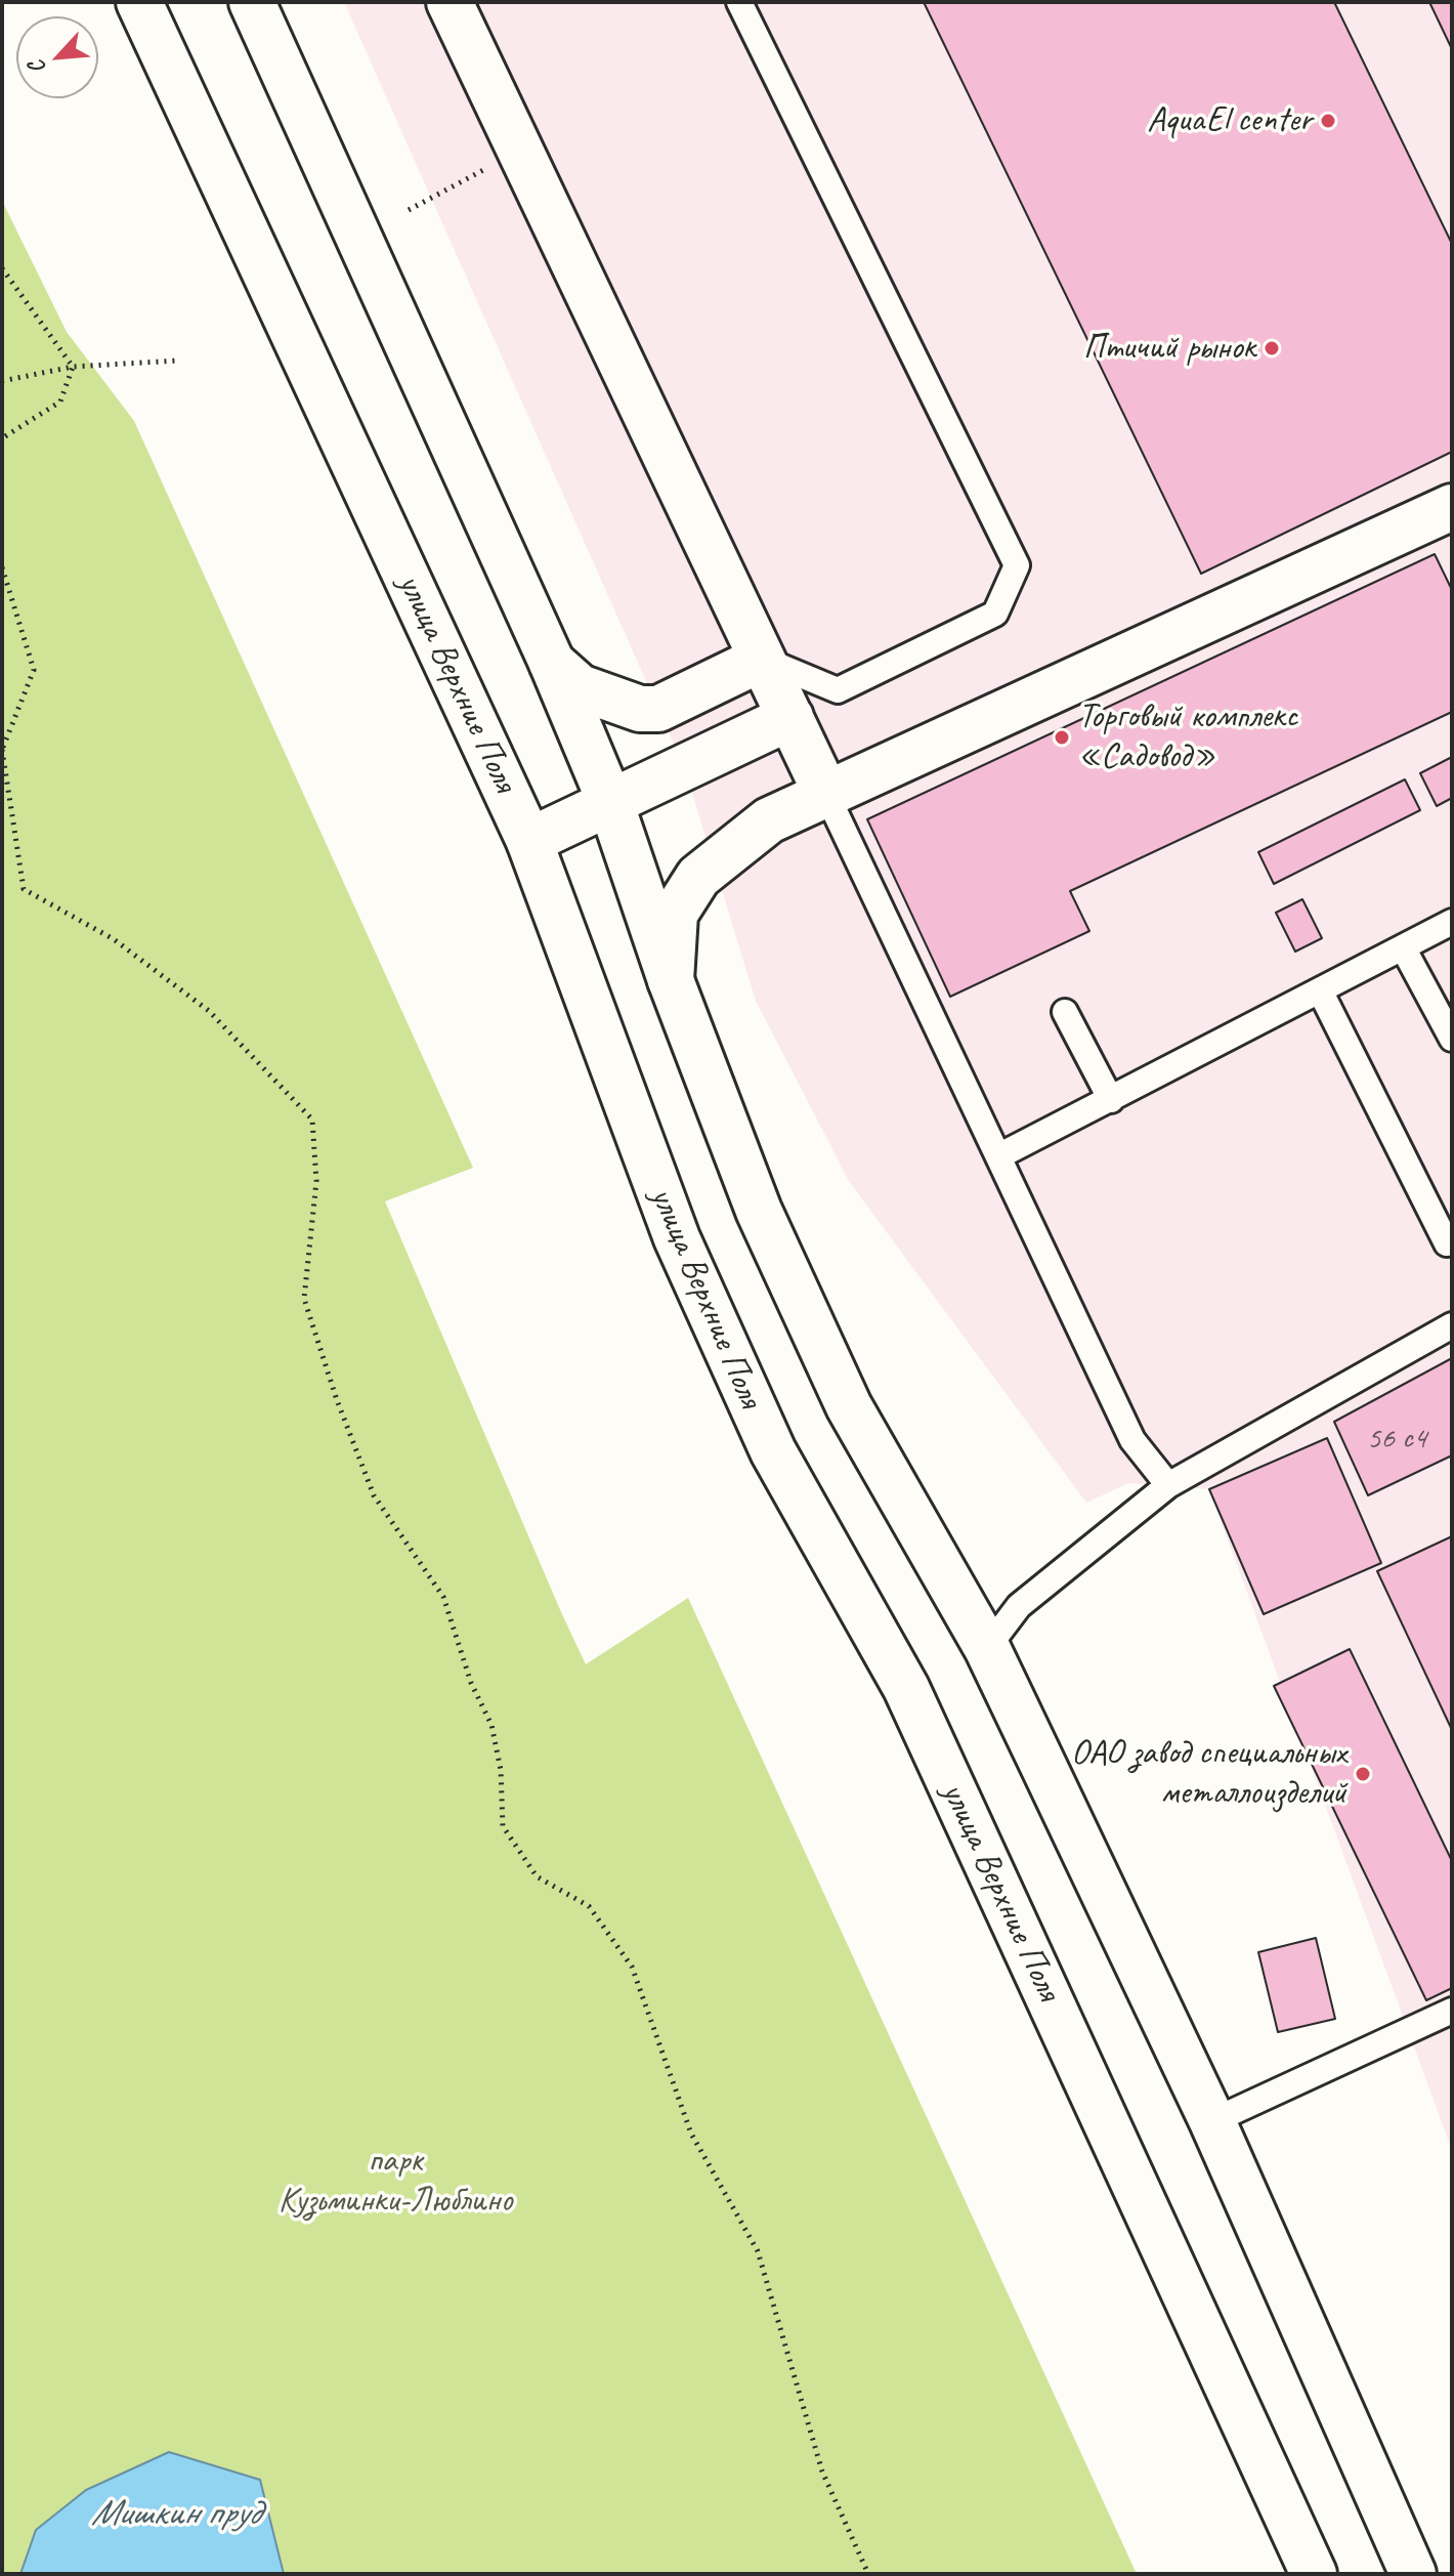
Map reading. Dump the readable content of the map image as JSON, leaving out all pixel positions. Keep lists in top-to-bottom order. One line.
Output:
{"streets":{"main road":["улица Верхние Поля"]},"water":["Мишкин пруд"],"parks":["парк Кузьминки-Люблино"],"places":["AquaEl center","Птичий рынок","Торговый комплекс «Садовод»","ОАО завод специальных металлоизделий"],"house_numbers":["56 с4"],"north":"bottom left"}
